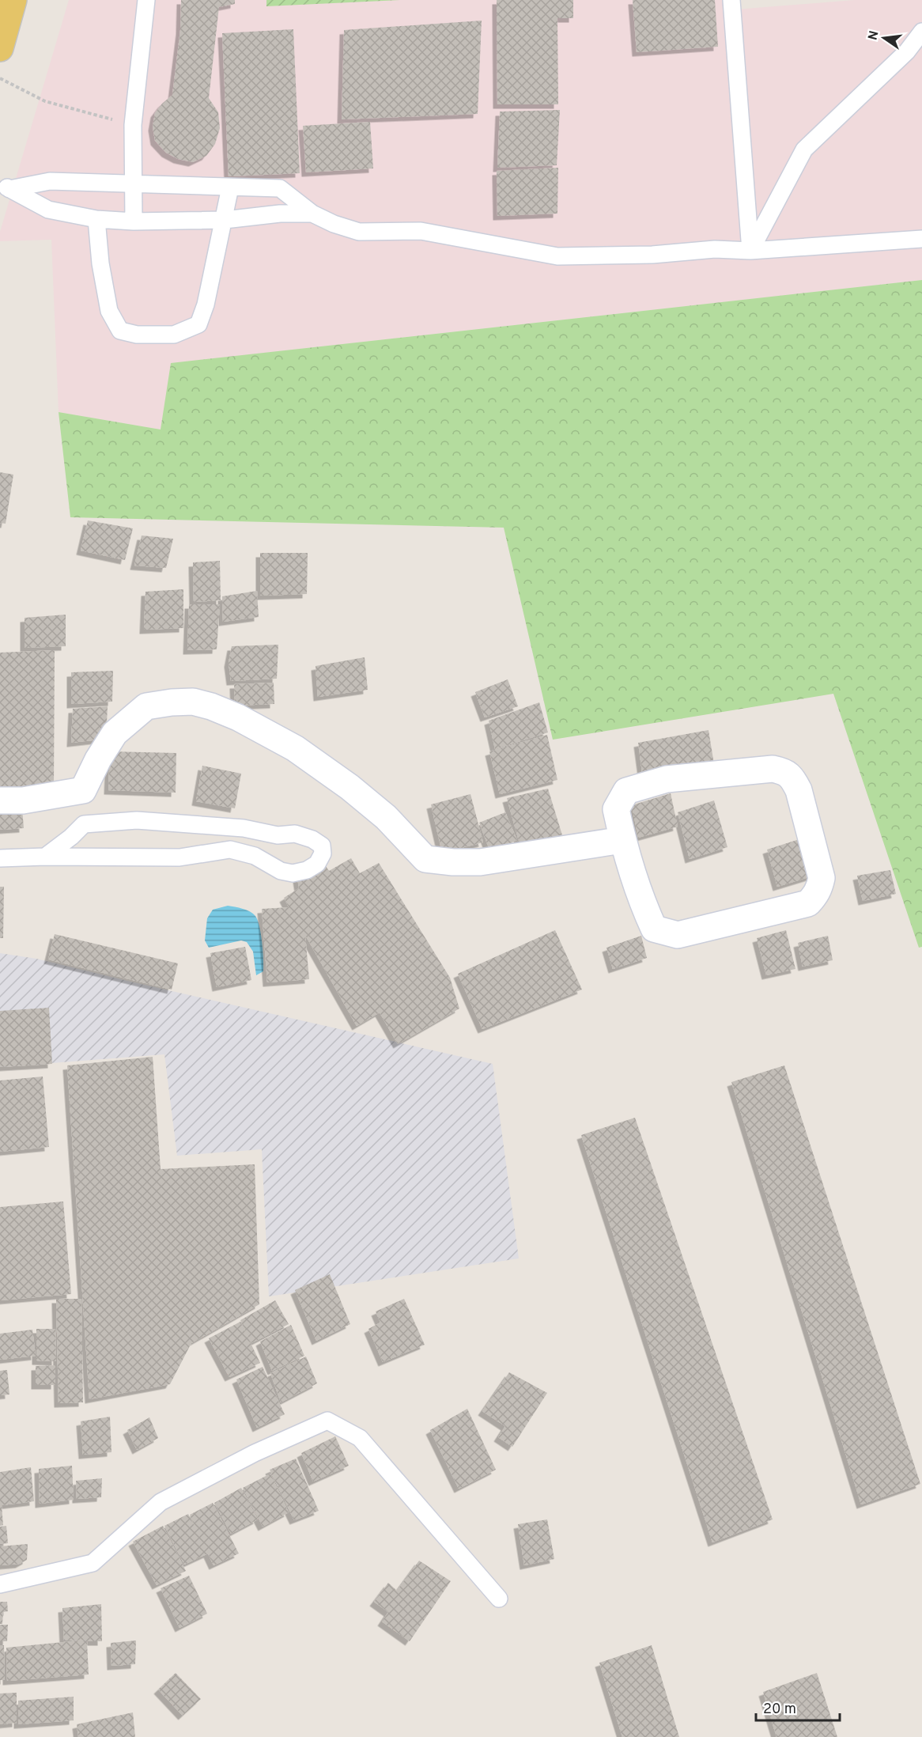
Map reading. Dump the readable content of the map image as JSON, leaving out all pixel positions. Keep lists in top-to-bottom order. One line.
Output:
{"scale_bar":"20 m","north":"left"}
